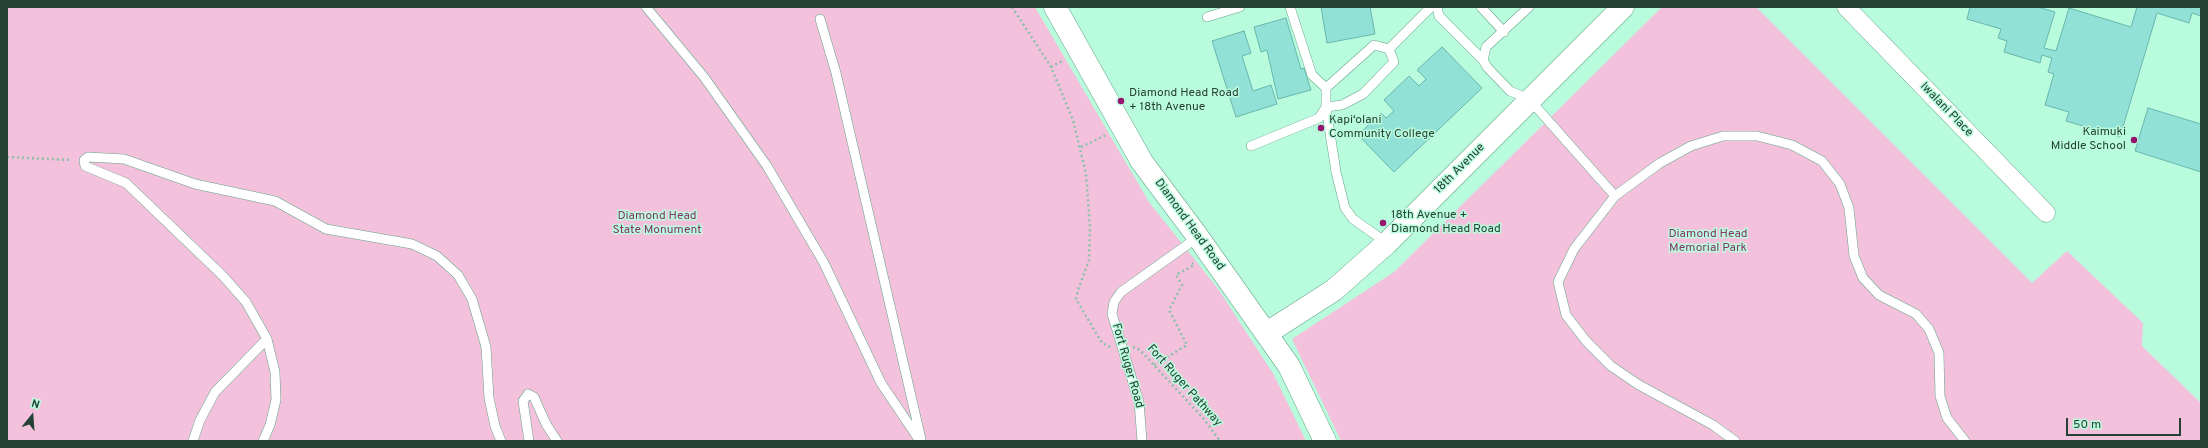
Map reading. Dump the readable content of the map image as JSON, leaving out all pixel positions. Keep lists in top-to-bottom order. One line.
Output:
{"streets":{"street":["Iwalani Place","18th Avenue","Diamond Head Road"],"lane":["Fort Ruger Road"],"path":["Fort Ruger Pathway"]},"crossings":[["18th Avenue","Diamond Head Road"],["Diamond Head Road","Fort Ruger Road"]],"parks":["Diamond Head State Monument","Diamond Head Memorial Park"],"places":["Diamond Head Road + 18th Avenue","Kapi‘olani Community College","Kaimuki Middle School","18th Avenue + Diamond Head Road"],"scale_bar":"50 m","north":"top"}
